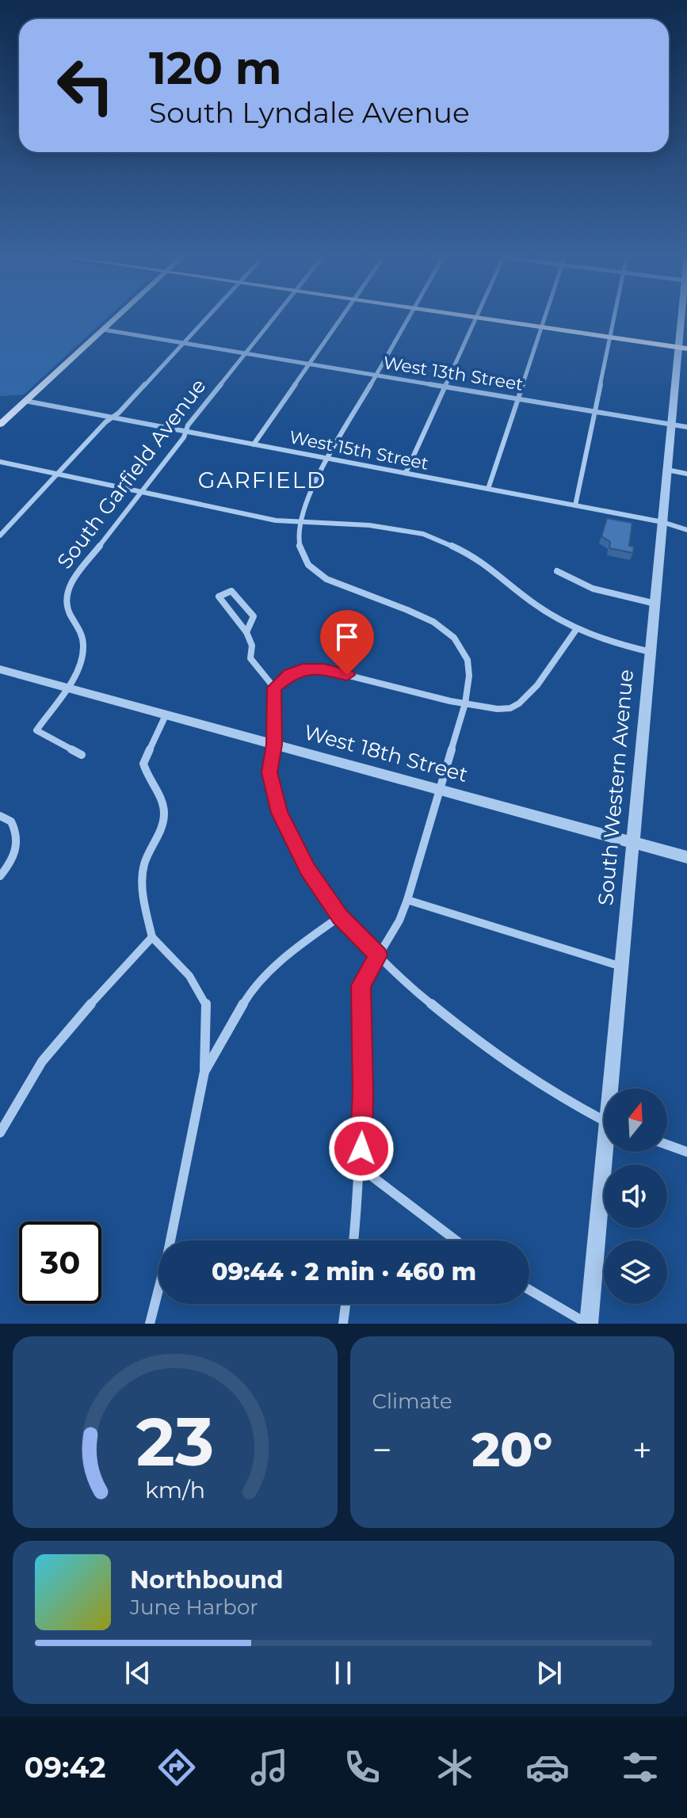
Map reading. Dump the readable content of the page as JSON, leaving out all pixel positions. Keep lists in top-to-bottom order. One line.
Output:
{"streets":{"street":["West 13th Street","West 15th Street","South Garfield Avenue","West 18th Street","South Western Avenue"]},"crossings":[["West 13th Street","South Garfield Avenue"],["West 13th Street","South Western Avenue"],["West 15th Street","South Garfield Avenue"],["West 15th Street","South Western Avenue"],["South Garfield Avenue","West 18th Street"],["West 18th Street","South Western Avenue"]],"districts":["GARFIELD"],"north":"top","page":{"turn":["120 m","South Lyndale Avenue"],"limit":"30","trip":"09:44 · 2 min · 460 m","tile":"Climate","heat":["−","20°","+"],"song":["Northbound","June Harbor"],"tabs":"09:42","gauge":["23","km/h"]}}
